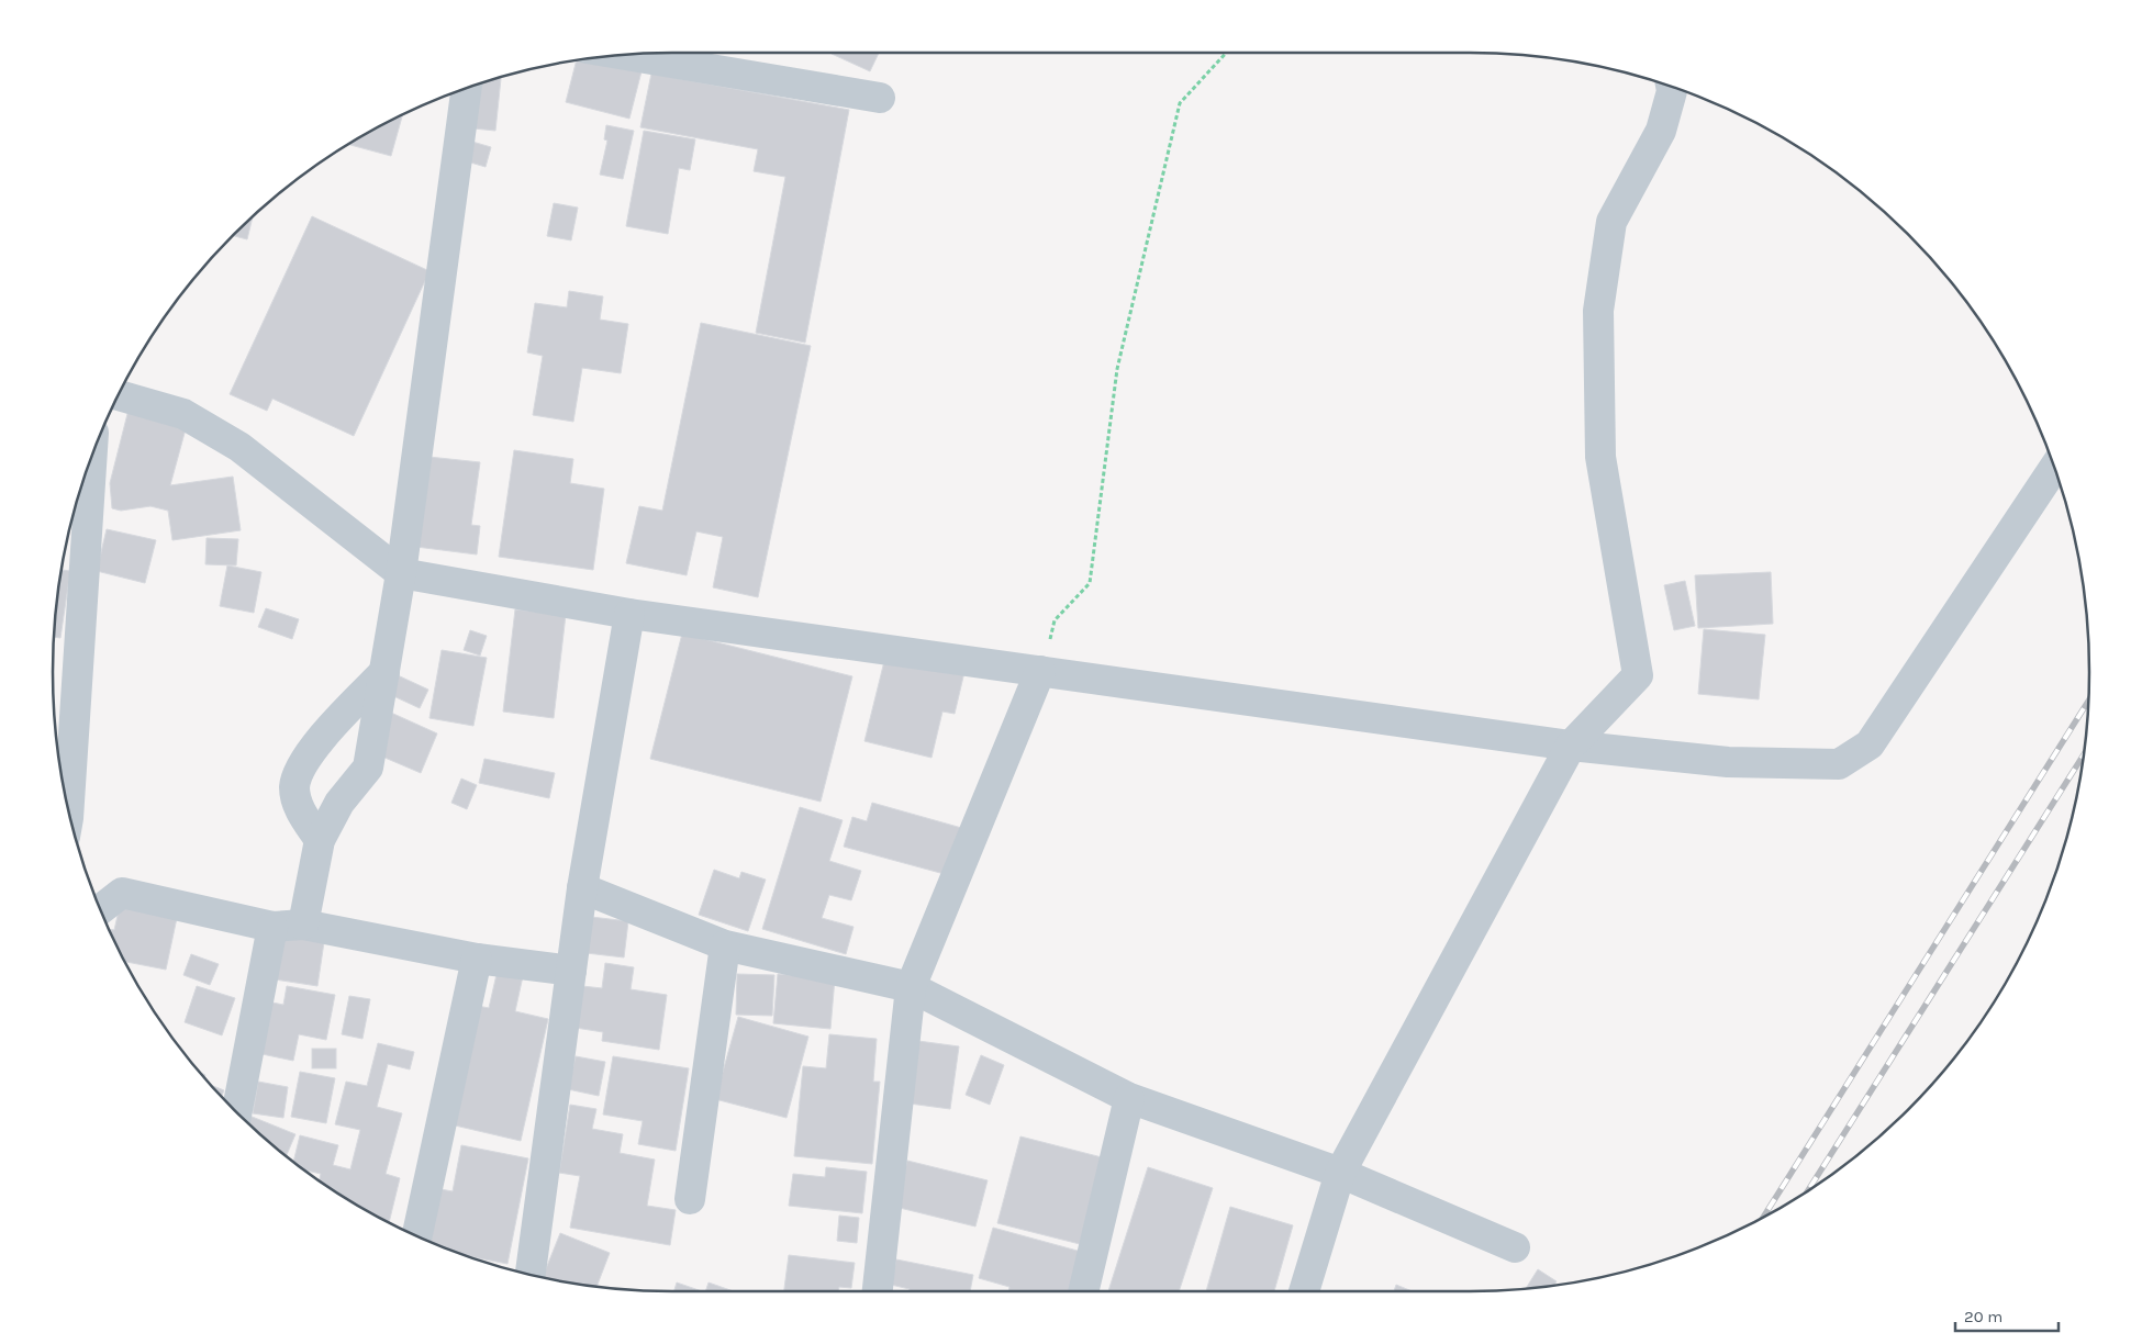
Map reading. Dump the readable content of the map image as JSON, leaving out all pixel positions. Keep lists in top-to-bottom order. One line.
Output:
{"scale_bar":"20 m"}
